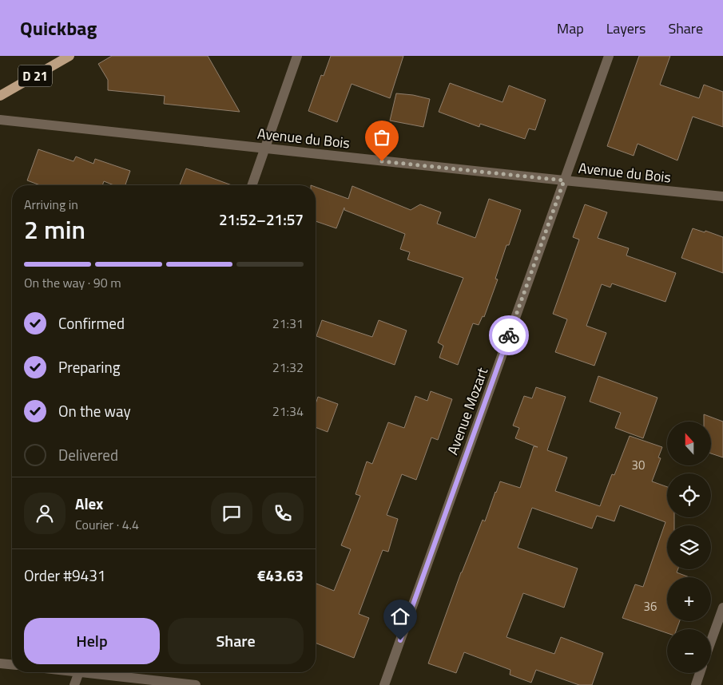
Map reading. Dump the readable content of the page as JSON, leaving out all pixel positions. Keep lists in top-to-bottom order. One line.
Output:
{"streets":{"main road":["D 21"],"street":["Avenue du Bois","Avenue Mozart"]},"crossings":[["Avenue du Bois","Avenue Mozart"]],"house_numbers":["30","36"],"north":"top","page":{"header":"Quickbag","nav":["Map","Layers","Share"],"heading":["2 min","Arriving in","21:52–21:57"],"panel":["Alex","Courier · 4.4","Order #9431","€43.63"],"bar":"On the way · 90 m","list":[["Confirmed","21:31"],["Preparing","21:32"],["On the way","21:34"],"Delivered"],"map_buttons":["+","−"],"buttons":["Help","Share"]}}
